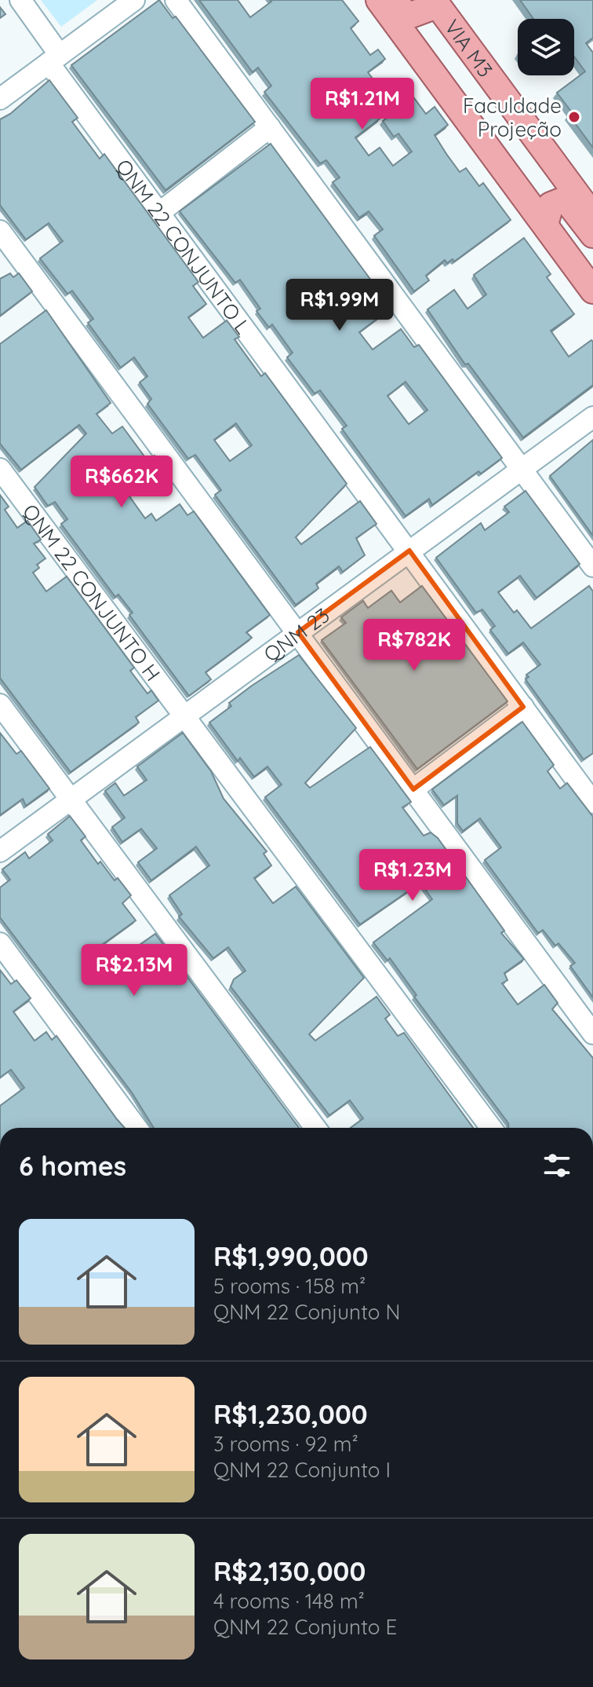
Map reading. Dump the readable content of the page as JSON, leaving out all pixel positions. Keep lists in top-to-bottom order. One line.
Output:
{"streets":{"main road":["VIA M3"],"street":["QNM 22 CONJUNTO L","QNM 22 CONJUNTO H","QNM 23"]},"crossings":[["QNM 22 CONJUNTO L","QNM 23"],["QNM 22 CONJUNTO H","QNM 23"]],"places":["Faculdade Projeção"],"page":{"price":["R$1.21M","R$1.99M","R$662K","R$782K","R$1.23M","R$2.13M"],"heading":"6 homes","list":[{"name":"R$1,990,000","note":"5 rooms · 158 m² · QNM 22 Conjunto N"},{"name":"R$1,230,000","note":"3 rooms · 92 m² · QNM 22 Conjunto I"},{"name":"R$2,130,000","note":"4 rooms · 148 m² · QNM 22 Conjunto E"}]}}
